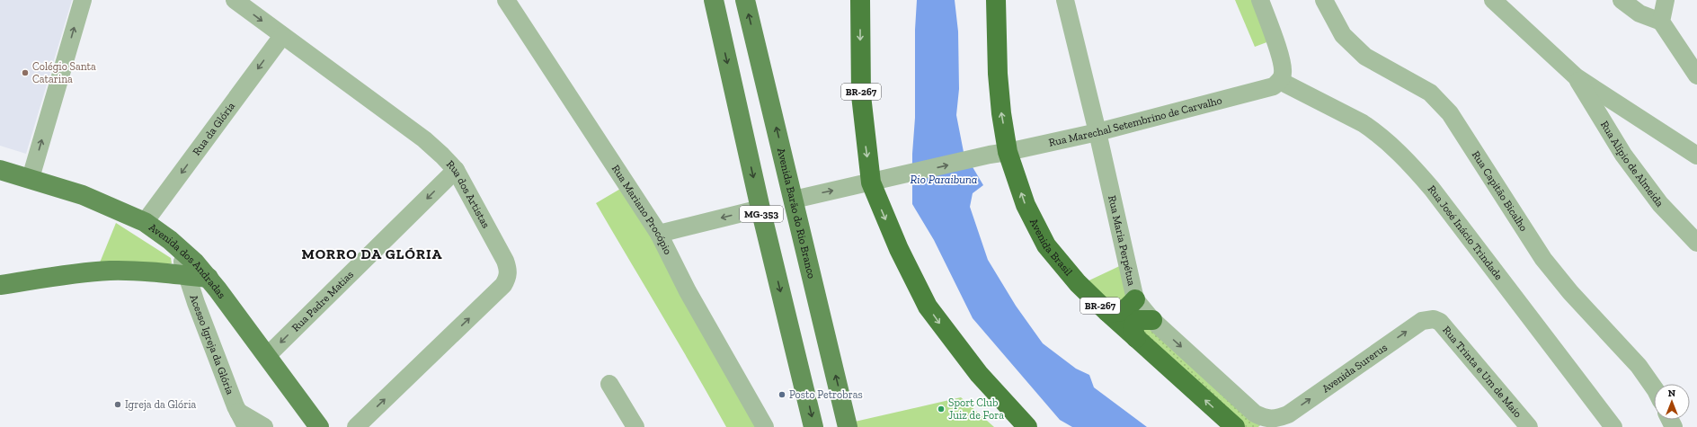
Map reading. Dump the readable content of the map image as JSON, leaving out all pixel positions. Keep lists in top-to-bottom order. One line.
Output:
{"streets":{"highway":["BR-267","Avenida Brasil"],"main road":["Avenida Barão do Rio Branco","MG-353","Avenida dos Andradas"],"street":["Rua Marechal Setembrino de Carvalho","Rua da Glória","Rua Alípio de Almeida","Rua Capitão Bicalho","Rua dos Artistas","Rua Mariano Procópio","Rua José Inácio Trindade","Rua Maria Perpétua","Rua Padre Matias","Acesso Igreja da Glória","Avenida Surerus","Rua Trinta e Um de Maio"]},"crossings":[["BR-267","Rua Marechal Setembrino de Carvalho"],["Rua Marechal Setembrino de Carvalho","Rua José Inácio Trindade"],["Rua Marechal Setembrino de Carvalho","Rua Maria Perpétua"],["Rua Marechal Setembrino de Carvalho","Avenida Brasil"],["Rua da Glória","Rua dos Artistas"],["Rua da Glória","Avenida dos Andradas"],["Rua dos Artistas","Rua Padre Matias"],["Avenida Brasil","Avenida Surerus"],["Avenida dos Andradas","Rua Padre Matias"],["Avenida dos Andradas","Acesso Igreja da Glória"],["Avenida Surerus","Rua Trinta e Um de Maio"]],"one_way":["Rua Padre Matias","Avenida Surerus"],"districts":["MORRO DA GLÓRIA"],"water":["Rio Paraibuna"],"places":["Colégio Santa Catarina","Posto Petrobras","Igreja da Glória","Sport Club Juiz de Fora"],"north":"top"}
